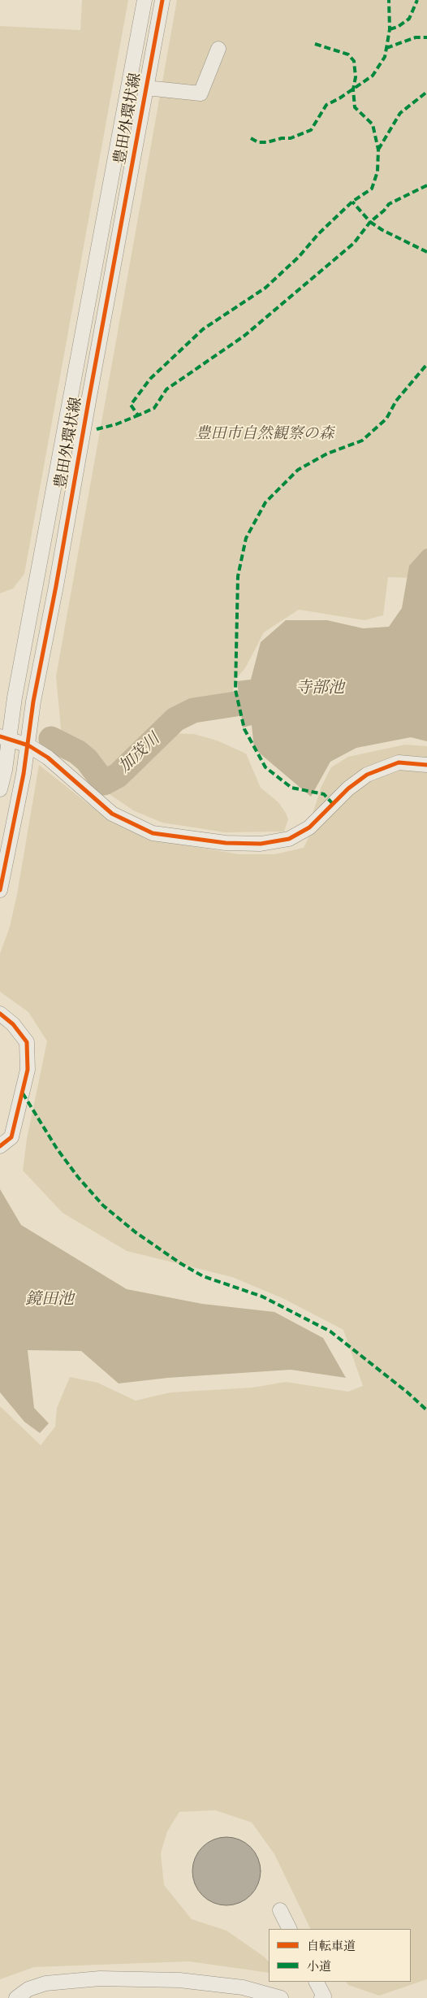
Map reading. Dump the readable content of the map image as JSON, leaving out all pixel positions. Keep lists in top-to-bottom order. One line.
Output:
{"streets":{"street":["豊田外環状線"]},"water":["寺部池","加茂川","鏡田池"],"parks":["豊田市自然観察の森"],"legend":["自転車道","小道"]}
